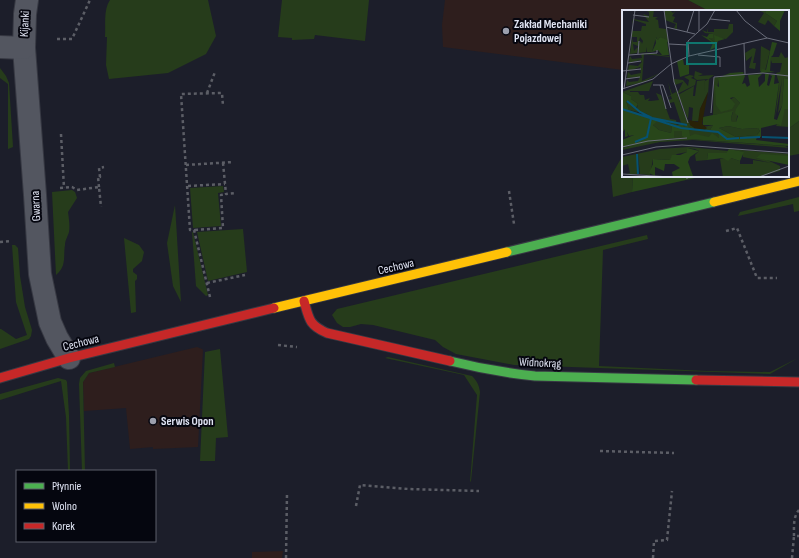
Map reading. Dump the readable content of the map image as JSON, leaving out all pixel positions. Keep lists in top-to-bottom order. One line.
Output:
{"streets":{"street":["Kijanki","Gwarna","Cechowa","Widnokrąg"]},"crossings":[["Kijanki","Gwarna"],["Gwarna","Cechowa"],["Cechowa","Widnokrąg"]],"places":["Zakład Mechaniki Pojazdowej","Serwis Opon"],"legend":["Płynnie","Wolno","Korek"]}
